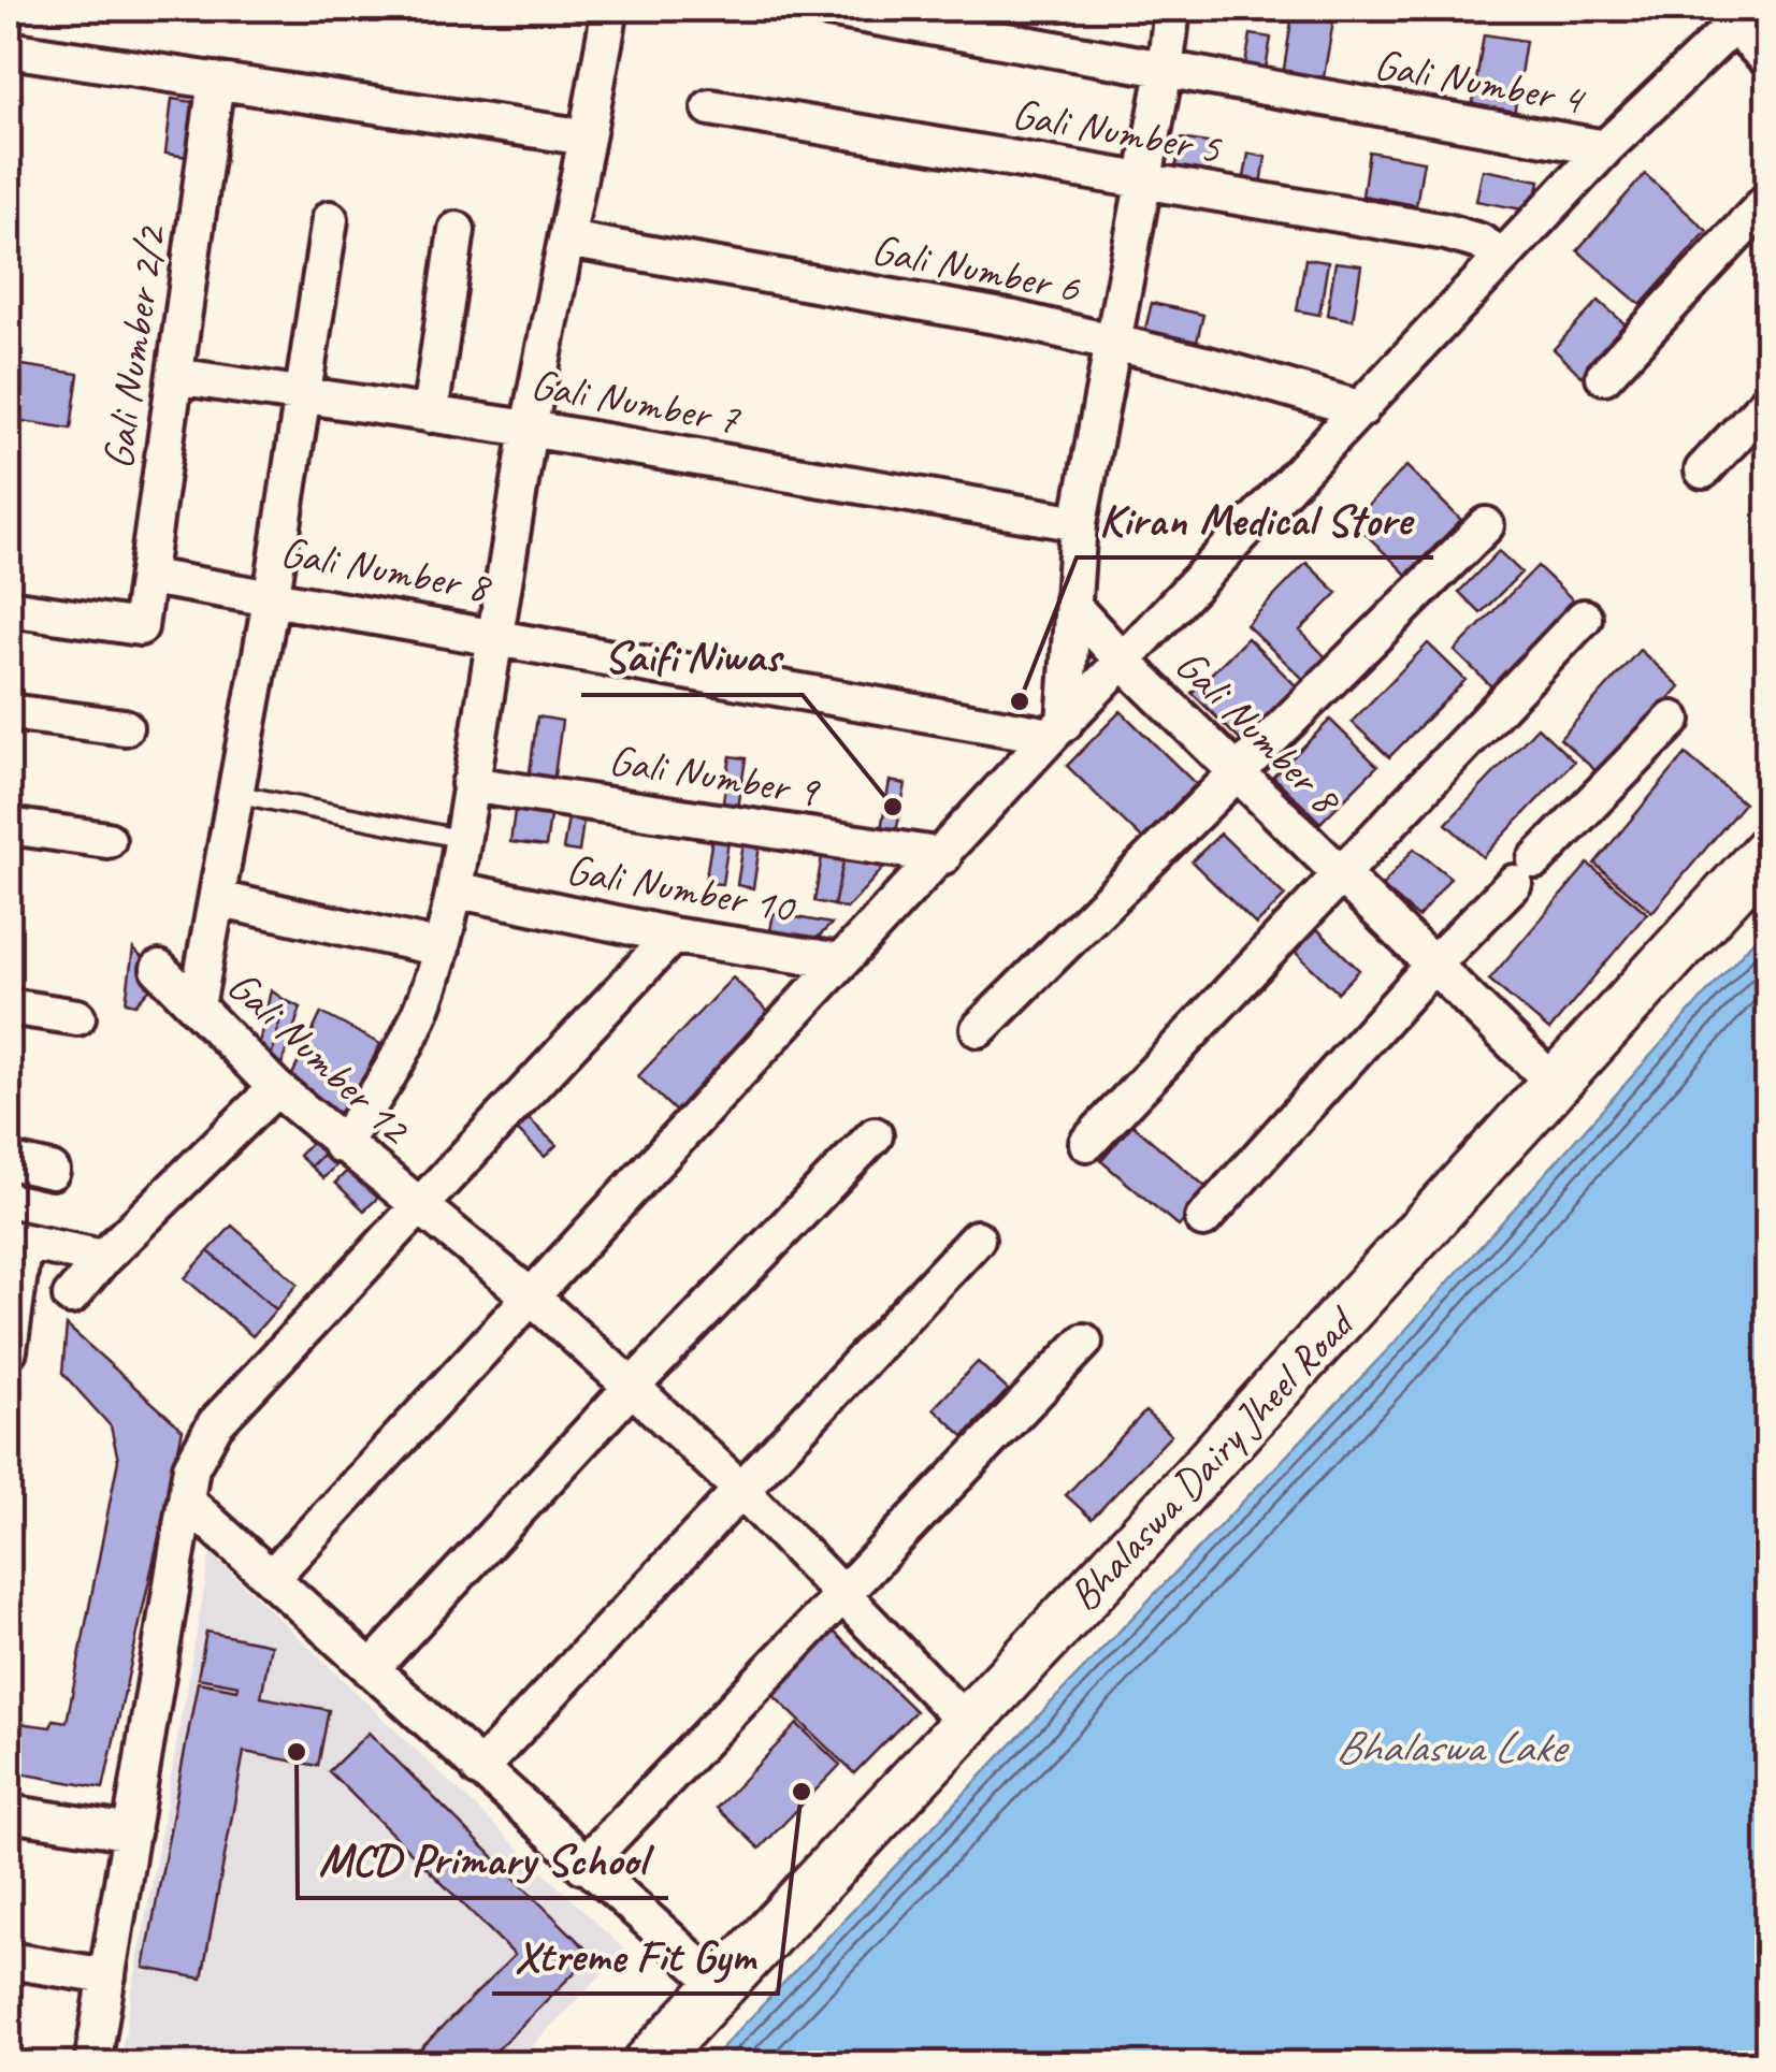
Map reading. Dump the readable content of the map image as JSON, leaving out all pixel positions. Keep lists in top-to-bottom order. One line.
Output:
{"streets":{"street":["Gali Number 4","Gali Number 5","Gali Number 6","Gali Number 2/2","Gali Number 7","Gali Number 8","Gali Number 9","Gali Number 10","Gali Number 12","Bhalaswa Dairy Jheel Road"]},"crossings":[["Gali Number 2/2","Gali Number 7"],["Gali Number 2/2","Gali Number 8"],["Gali Number 8","Gali Number 10"],["Gali Number 8","Bhalaswa Dairy Jheel Road"],["Gali Number 9","Gali Number 10"],["Gali Number 12","Bhalaswa Dairy Jheel Road"]],"water":["Bhalaswa Lake"],"places":["Kiran Medical Store","Saifi Niwas","MCD Primary School","Xtreme Fit Gym"]}
